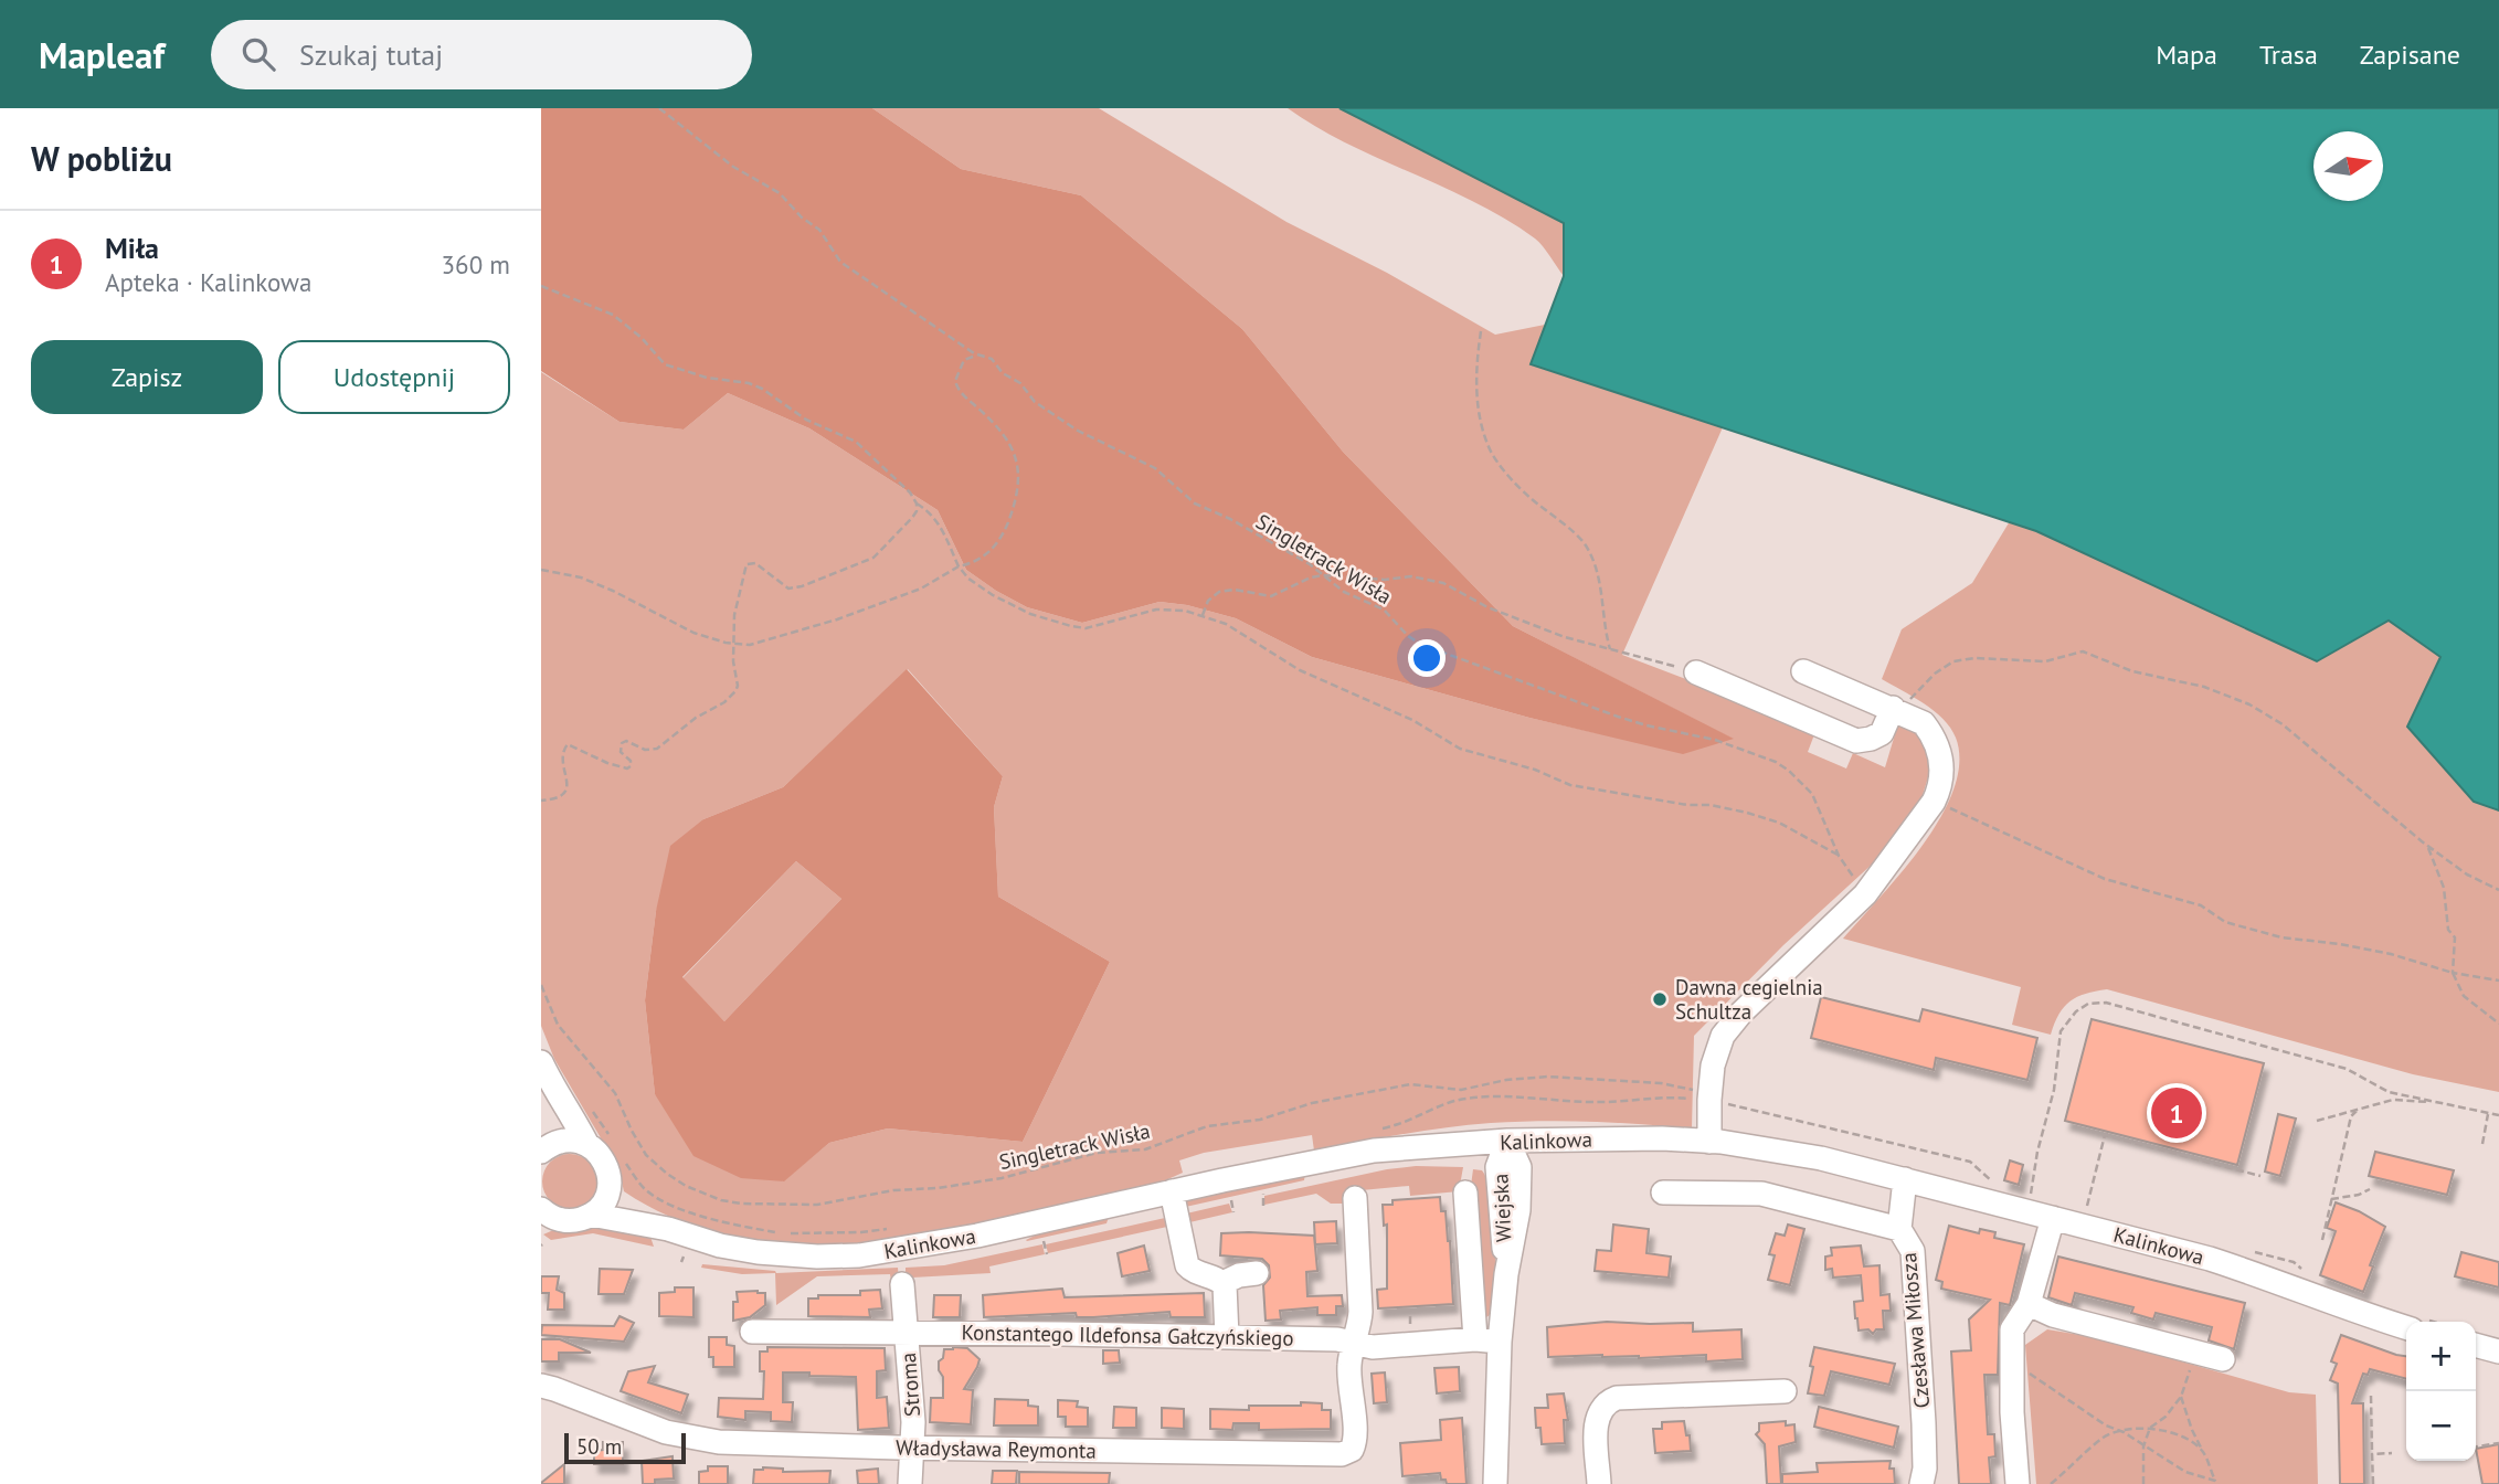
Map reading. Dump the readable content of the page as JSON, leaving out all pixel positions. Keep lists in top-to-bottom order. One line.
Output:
{"streets":{"street":["Kalinkowa","Wiejska","Czesława Miłosza","Konstantego Ildefonsa Gałczyńskiego","Stroma","Władysława Reymonta"],"path":["Singletrack Wisła"]},"crossings":[["Kalinkowa","Wiejska"],["Kalinkowa","Czesława Miłosza"],["Wiejska","Konstantego Ildefonsa Gałczyńskiego"],["Konstantego Ildefonsa Gałczyńskiego","Stroma"],["Konstantego Ildefonsa Gałczyńskiego","Władysława Reymonta"],["Stroma","Władysława Reymonta"]],"places":["Dawna cegielnia Schultza"],"scale_bar":"50 m","north":"right","page":{"header":"Mapleaf","search":"Szukaj tutaj","nav":["Mapa","Trasa","Zapisane"],"heading":"W pobliżu","list":[{"mark":"1","name":"Miła","note":"Apteka · Kalinkowa","value":"360 m"}],"buttons":["Zapisz","Udostępnij"],"pins":"1","map_buttons":["+","−"],"scale":"50 m"}}
